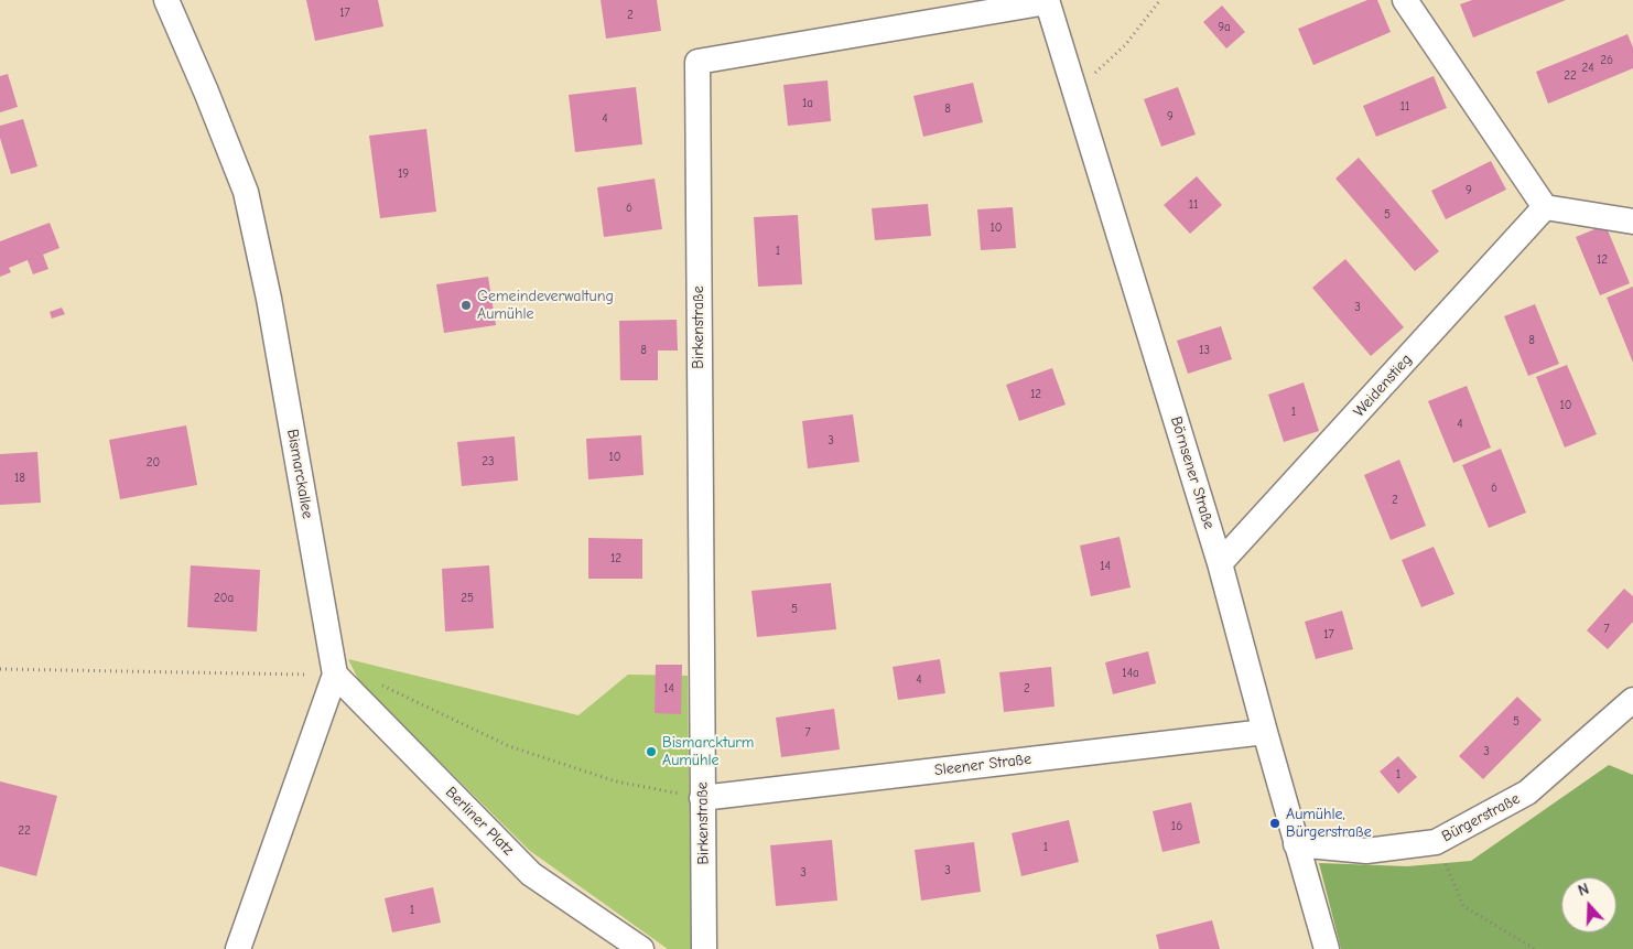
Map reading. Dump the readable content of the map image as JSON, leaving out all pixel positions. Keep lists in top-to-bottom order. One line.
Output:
{"streets":{"street":["Birkenstraße","Weidenstieg","Börnsener Straße","Bismarckallee","Sleener Straße","Bürgerstraße","Berliner Platz"]},"crossings":[["Birkenstraße","Börnsener Straße"],["Birkenstraße","Sleener Straße"],["Weidenstieg","Börnsener Straße"],["Börnsener Straße","Sleener Straße"],["Börnsener Straße","Bürgerstraße"],["Bismarckallee","Berliner Platz"]],"places":["Gemeindeverwaltung Aumühle","Bismarckturm Aumühle","Aumühle, Bürgerstraße"],"house_numbers":["17","2","9a","26","24","22","1a","11","8","9","4","19","9","11","6","5","10","1","12","3","8","8","13","12","10","1","4","3","10","23","20","18","6","2","12","14","20a","25","5","7","17","14a","4","14","2","5","7","3","1","16","22","1","3","3","1"],"north":"top"}
